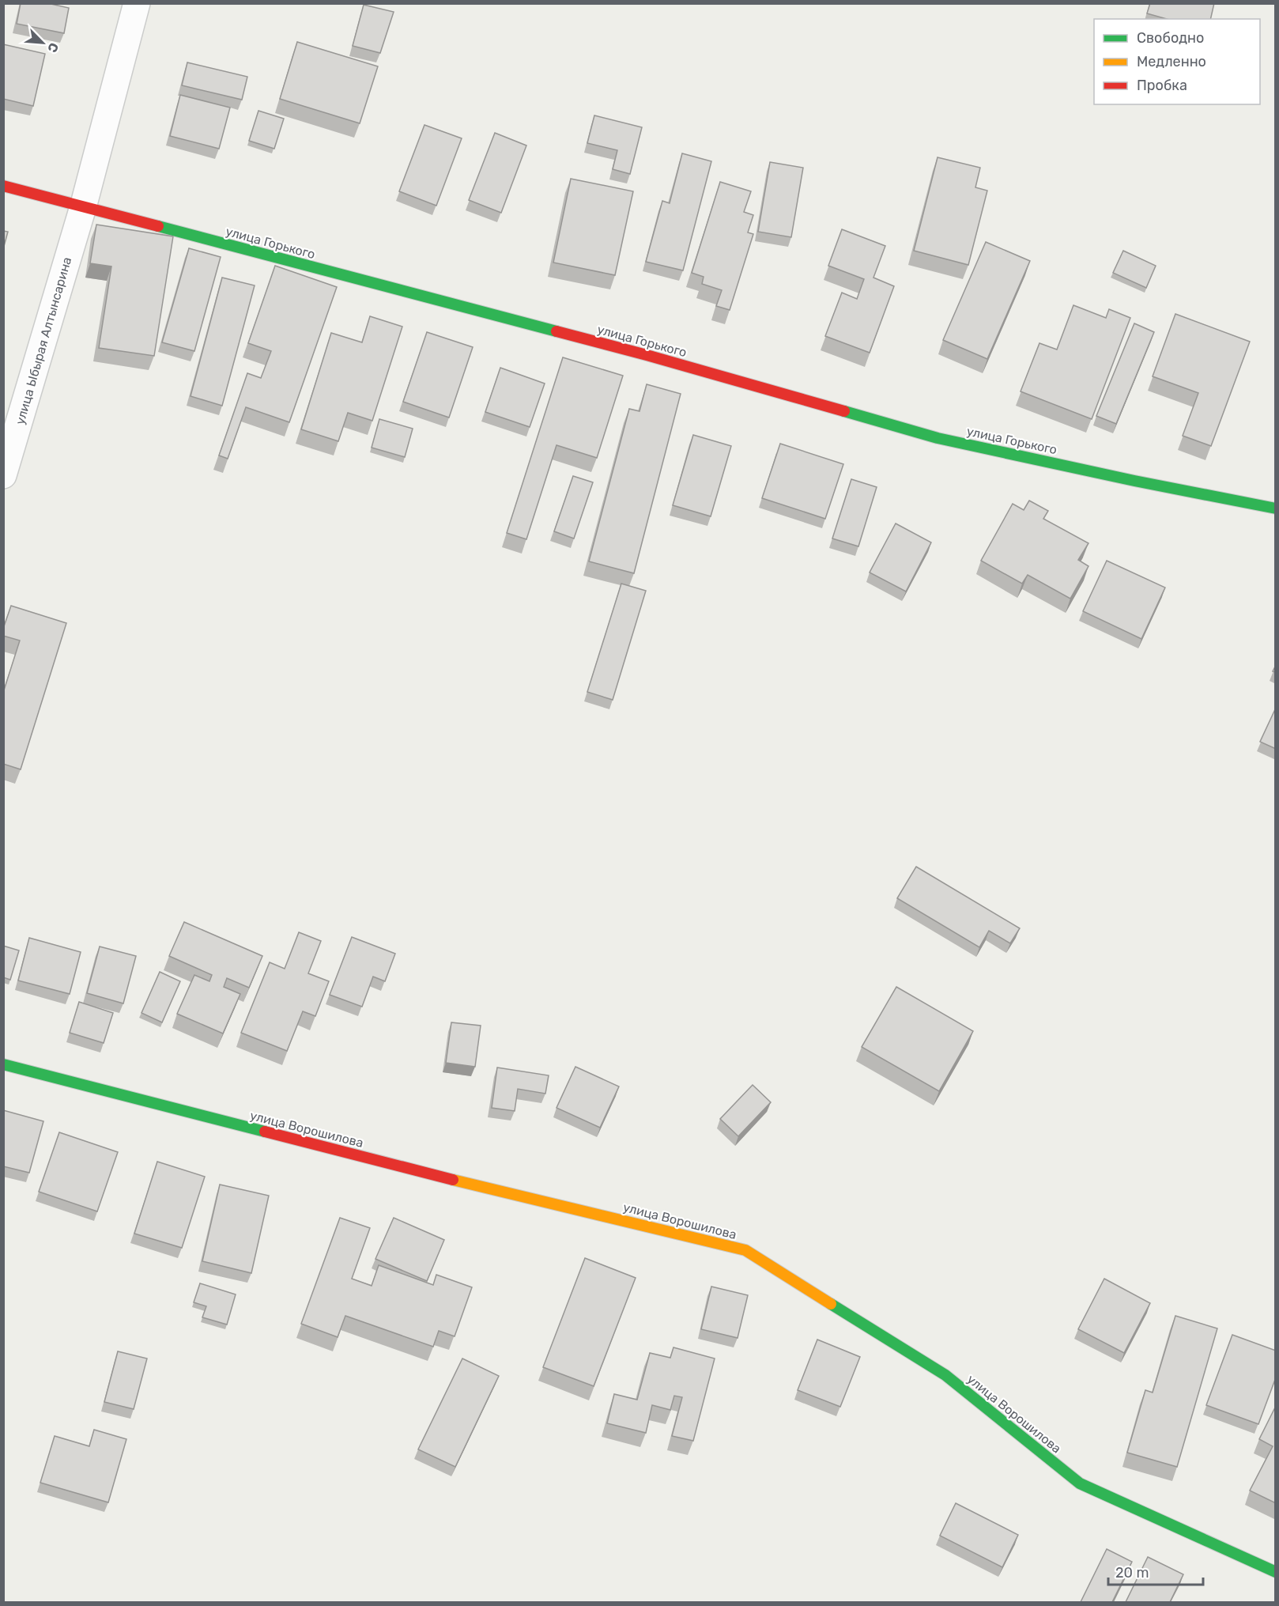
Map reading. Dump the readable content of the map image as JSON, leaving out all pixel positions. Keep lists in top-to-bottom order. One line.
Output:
{"streets":{"street":["улица Горького","улица Ыбырая Алтынсарина","улица Ворошилова"]},"crossings":[["улица Горького","улица Ыбырая Алтынсарина"]],"legend":["Свободно","Медленно","Пробка"],"scale_bar":"20 m","north":"bottom right"}
